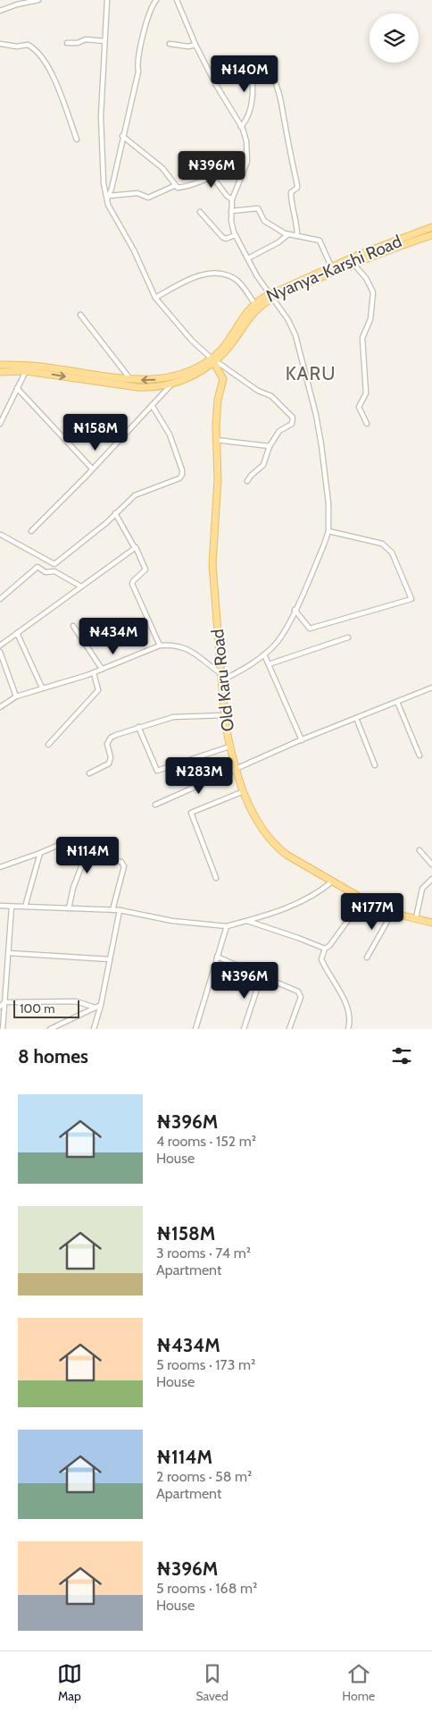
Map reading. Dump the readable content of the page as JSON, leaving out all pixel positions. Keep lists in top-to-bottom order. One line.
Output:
{"streets":{"main road":["Nyanya-Karshi Road","Old Karu Road"]},"crossings":[["Nyanya-Karshi Road","Old Karu Road"]],"districts":["KARU"],"scale_bar":"100 m","page":{"price":["₦140M","₦396M","₦158M","₦434M","₦283M","₦114M","₦177M","₦396M"],"scale":"100 m","heading":"8 homes","list":[{"name":"₦396M","note":"4 rooms · 152 m² · House"},{"name":"₦158M","note":"3 rooms · 74 m² · Apartment"},{"name":"₦434M","note":"5 rooms · 173 m² · House"},{"name":"₦114M","note":"2 rooms · 58 m² · Apartment"},{"name":"₦396M","note":"5 rooms · 168 m² · House"}],"tabs":["Map","Saved","Home"]}}
